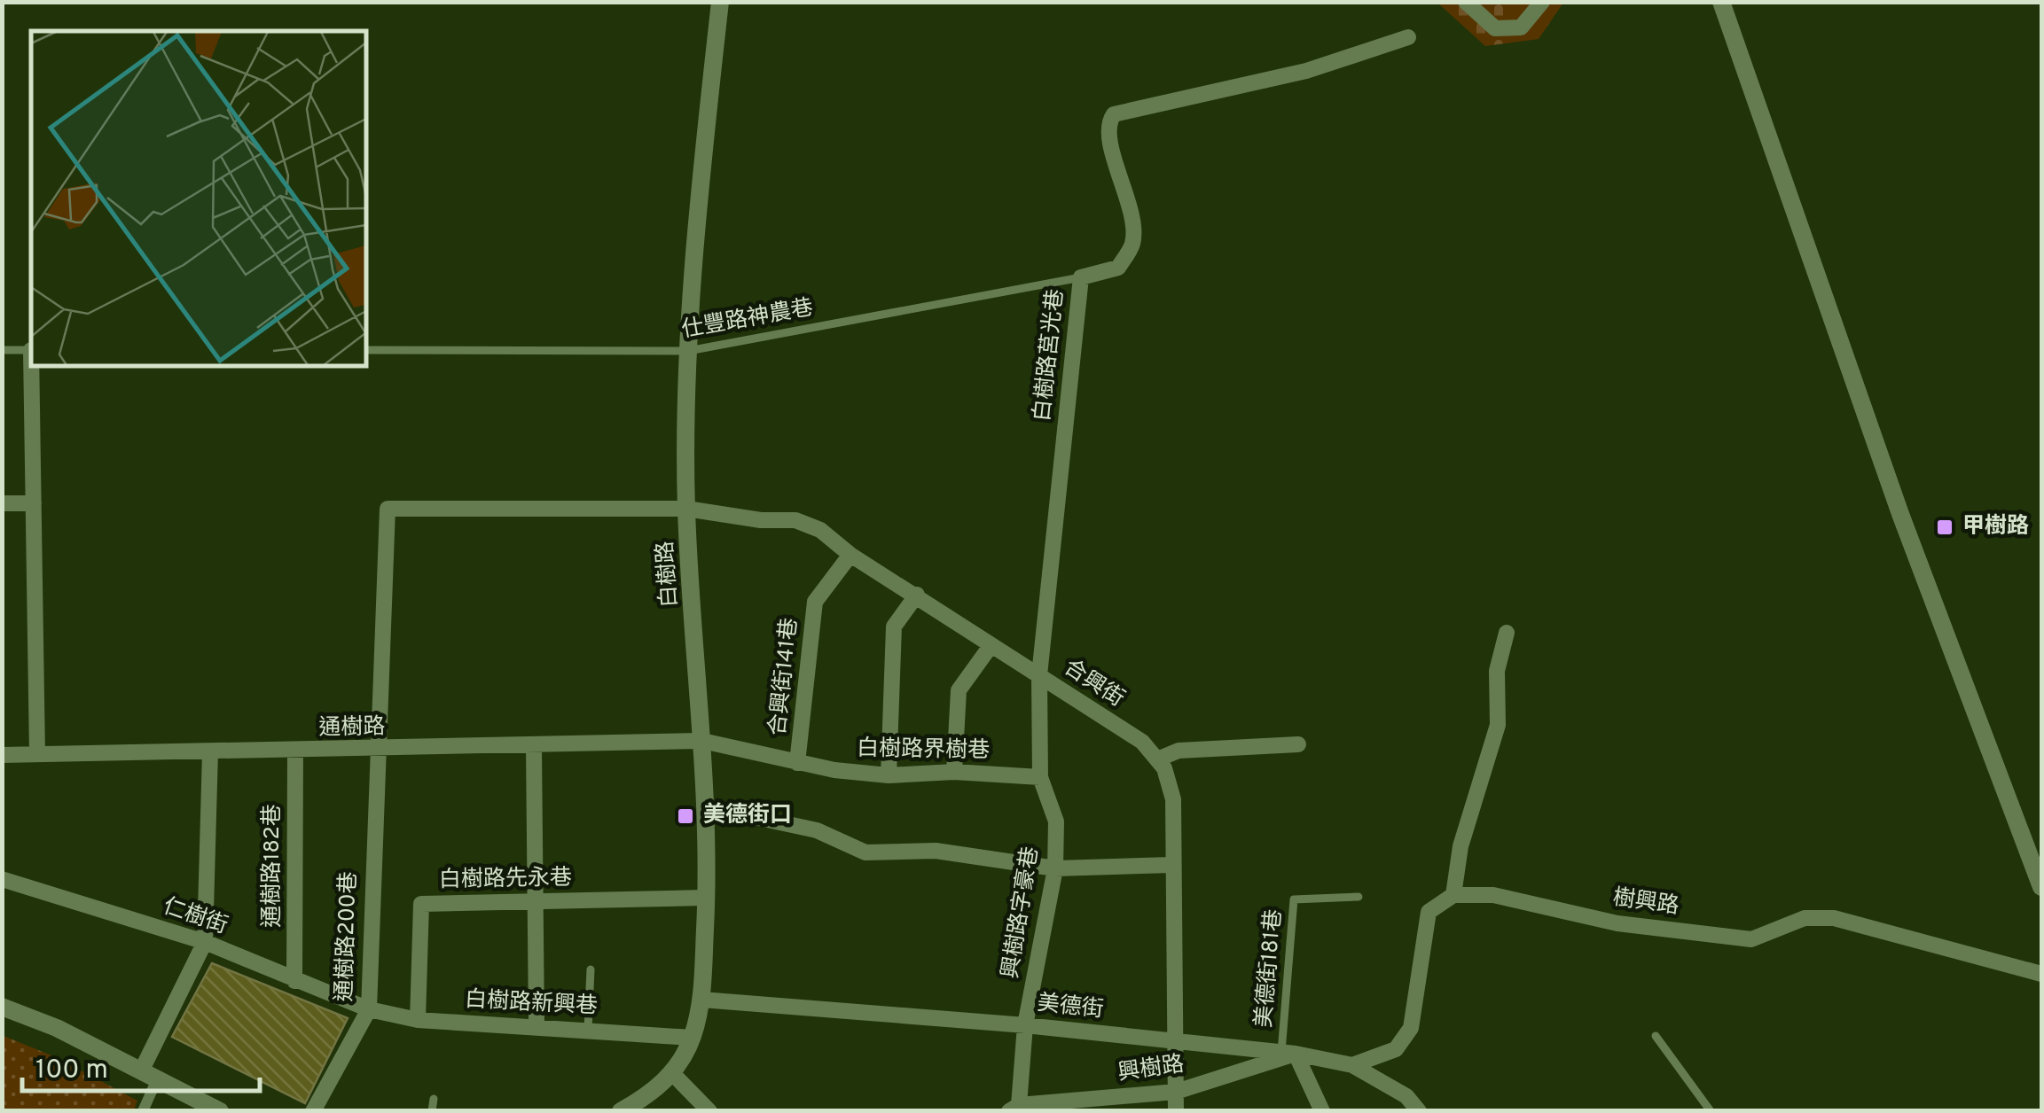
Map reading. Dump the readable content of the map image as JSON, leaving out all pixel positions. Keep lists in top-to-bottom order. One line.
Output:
{"streets":{"street":["白樹路莒光巷","白樹路","合興街141巷","合興街","通樹路","白樹路界樹巷","通樹路182巷","白樹路先永巷","樹興路","興樹路字豪巷","仁樹街","通樹路200巷","白樹路新興巷","美德街","興樹路"],"lane":["仕豐路神農巷","美德街181巷"]},"crossings":[["仕豐路神農巷","白樹路莒光巷"],["仕豐路神農巷","白樹路"],["白樹路莒光巷","合興街"],["白樹路莒光巷","興樹路字豪巷"],["白樹路","合興街"],["白樹路","通樹路"],["白樹路","白樹路界樹巷"],["白樹路","白樹路先永巷"],["白樹路","通樹路200巷"],["白樹路","白樹路新興巷"],["白樹路","美德街"],["合興街141巷","合興街"],["合興街141巷","白樹路界樹巷"],["合興街","興樹路字豪巷"],["合興街","通樹路200巷"],["合興街","美德街"],["合興街","興樹路"],["通樹路","白樹路界樹巷"],["通樹路","通樹路182巷"],["通樹路","通樹路200巷"],["白樹路界樹巷","興樹路字豪巷"],["通樹路182巷","仁樹街"],["白樹路先永巷","白樹路新興巷"],["興樹路字豪巷","美德街"],["興樹路字豪巷","興樹路"],["仁樹街","通樹路200巷"],["仁樹街","白樹路新興巷"],["通樹路200巷","白樹路新興巷"],["美德街181巷","美德街"],["美德街181巷","興樹路"],["美德街","興樹路"]],"places":{"transit":["甲樹路","美德街口"]},"scale_bar":"100 m"}
